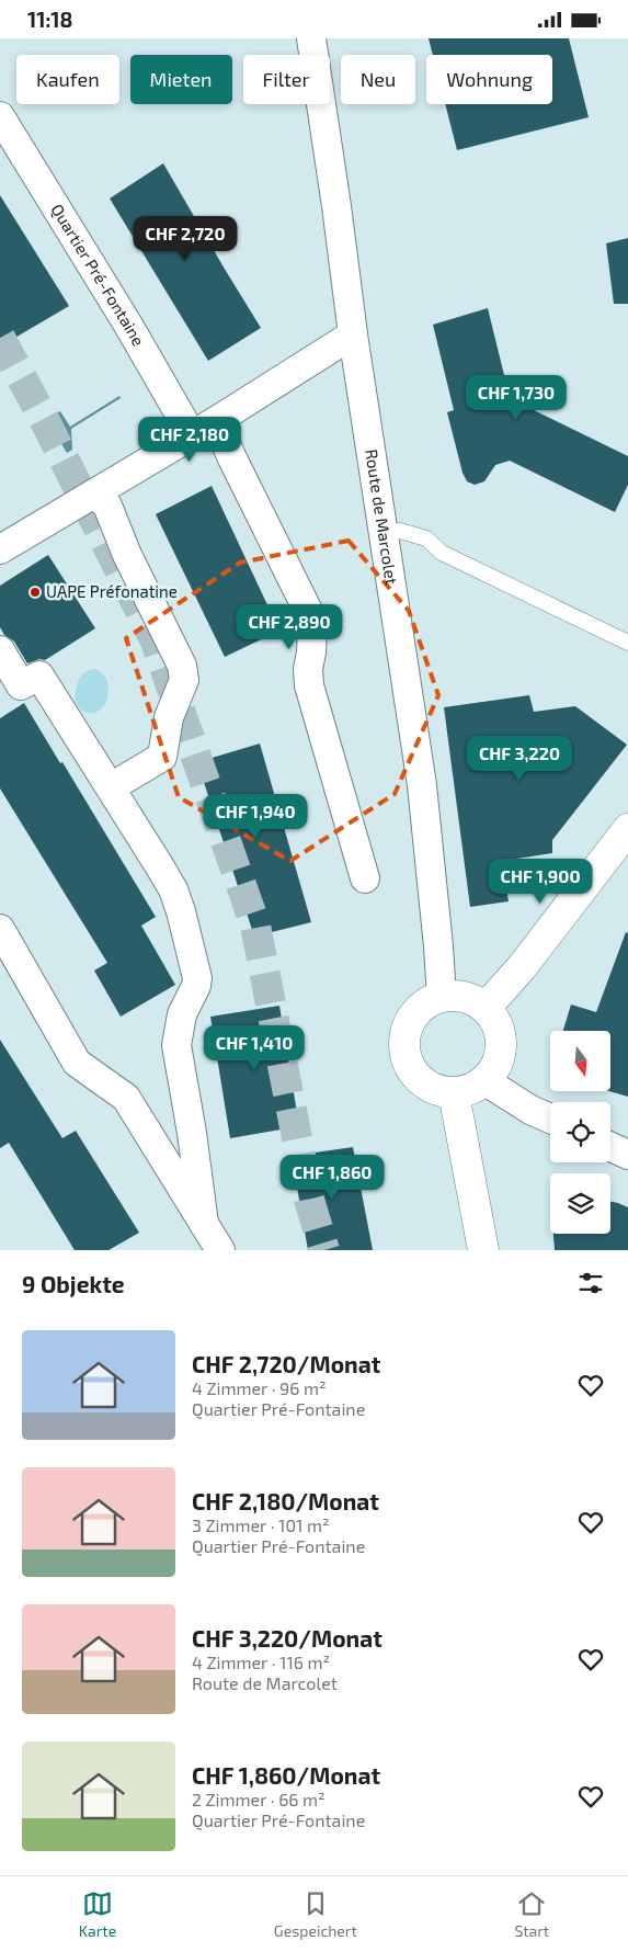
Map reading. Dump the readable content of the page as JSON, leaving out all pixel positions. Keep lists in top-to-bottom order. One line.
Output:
{"streets":{"street":["Quartier Pré-Fontaine","Route de Marcolet"]},"places":["UAPE Préfonatine"],"north":"bottom","page":{"status":"11:18","chip":["Kaufen","Mieten","Filter","Neu","Wohnung"],"price":["CHF 2,720","CHF 1,730","CHF 2,180","CHF 2,890","CHF 3,220","CHF 1,940","CHF 1,900","CHF 1,410","CHF 1,860"],"heading":"9 Objekte","list":[{"name":"CHF 2,720/Monat","note":"4 Zimmer · 96 m² · Quartier Pré-Fontaine"},{"name":"CHF 2,180/Monat","note":"3 Zimmer · 101 m² · Quartier Pré-Fontaine"},{"name":"CHF 3,220/Monat","note":"4 Zimmer · 116 m² · Route de Marcolet"},{"name":"CHF 1,860/Monat","note":"2 Zimmer · 66 m² · Quartier Pré-Fontaine"}],"tabs":["Karte","Gespeichert","Start"]}}
